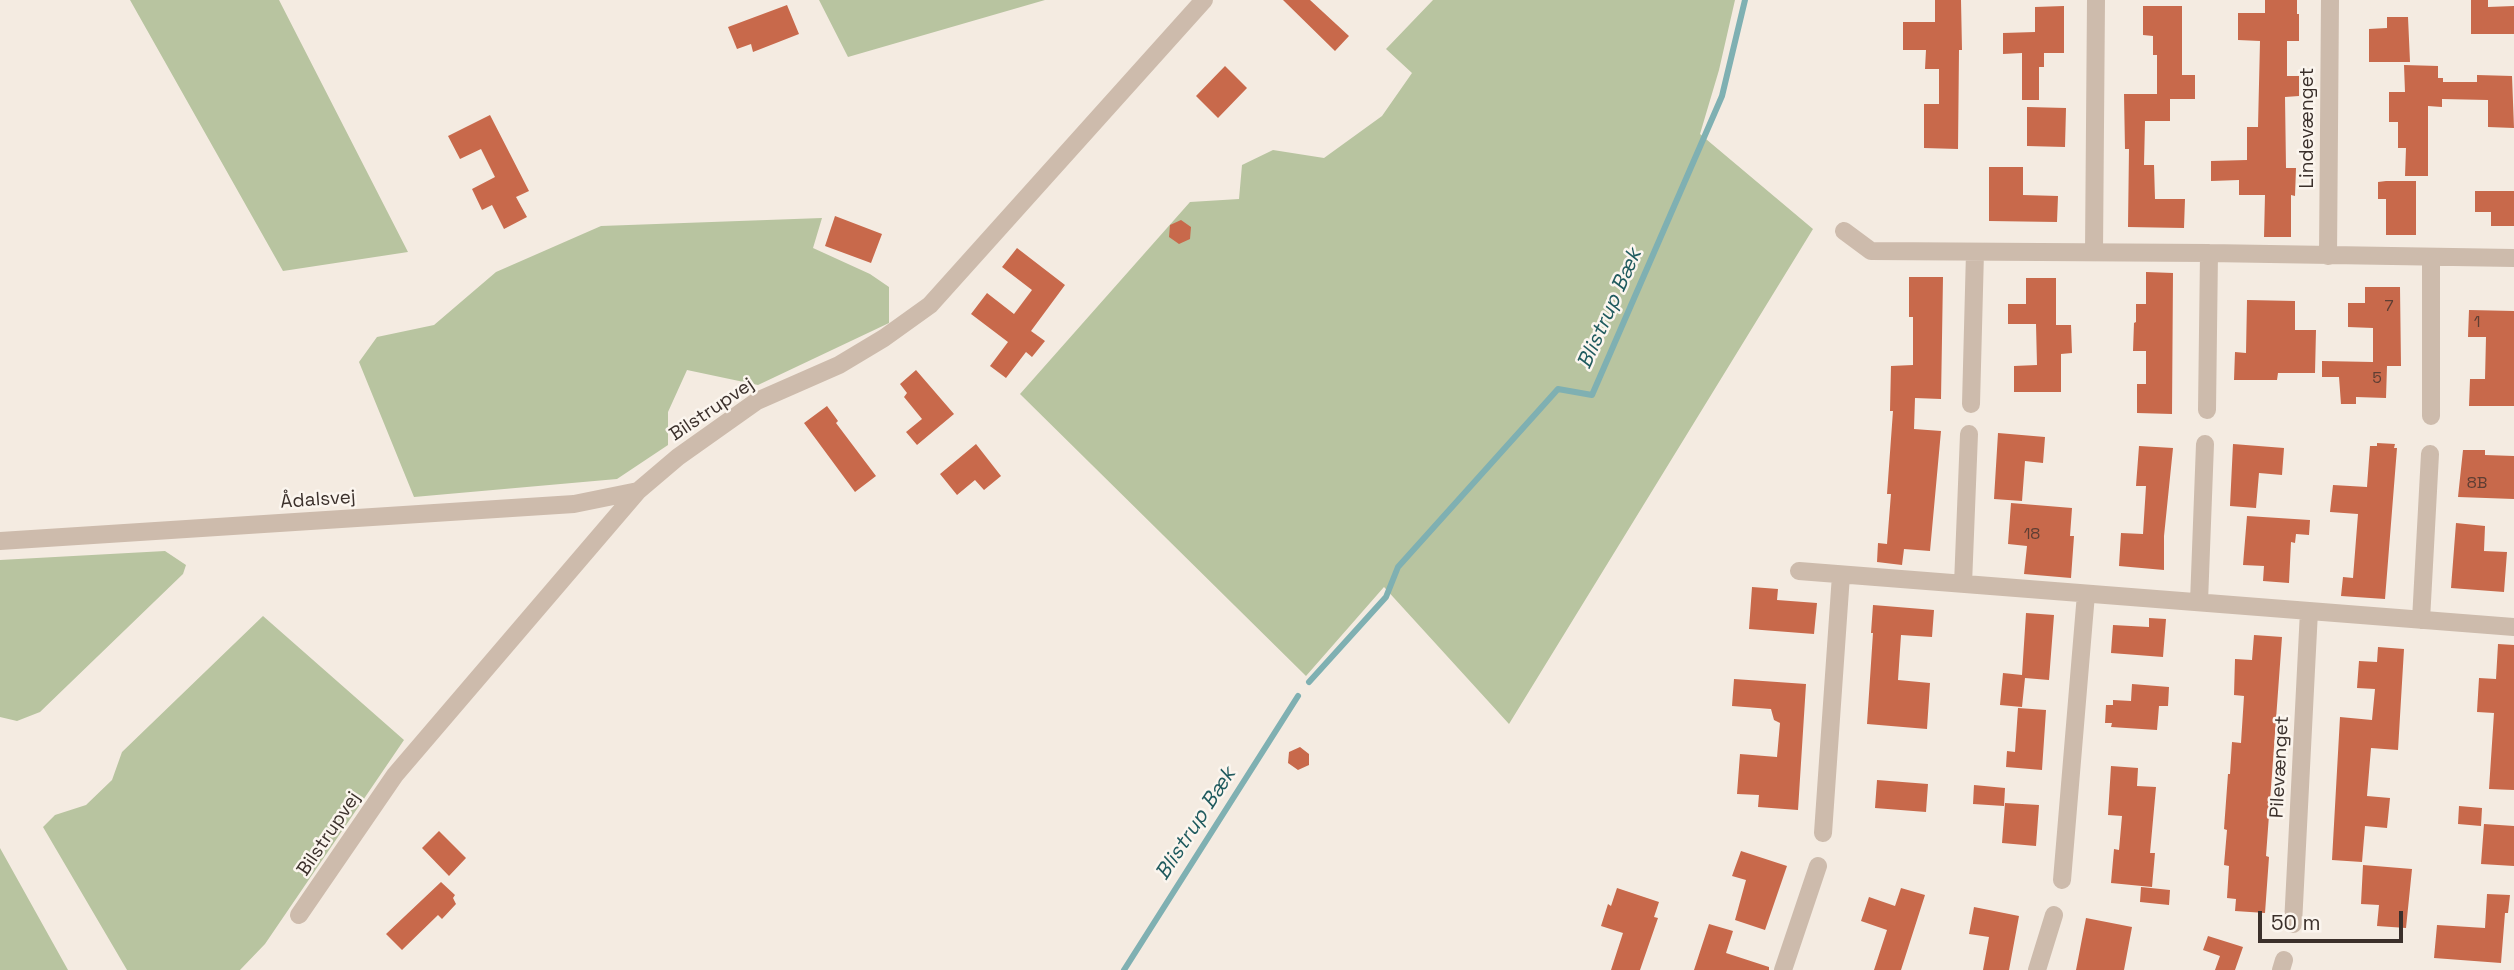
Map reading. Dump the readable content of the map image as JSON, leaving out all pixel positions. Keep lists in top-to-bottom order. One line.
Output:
{"streets":{"street":["Lindevænget","Bilstrupvej","Ådalsvej","Pilevænget"]},"crossings":[["Bilstrupvej","Ådalsvej"]],"water":["Blistrup Bæk"],"house_numbers":["7","1","5","8B","18"],"scale_bar":"50 m"}
